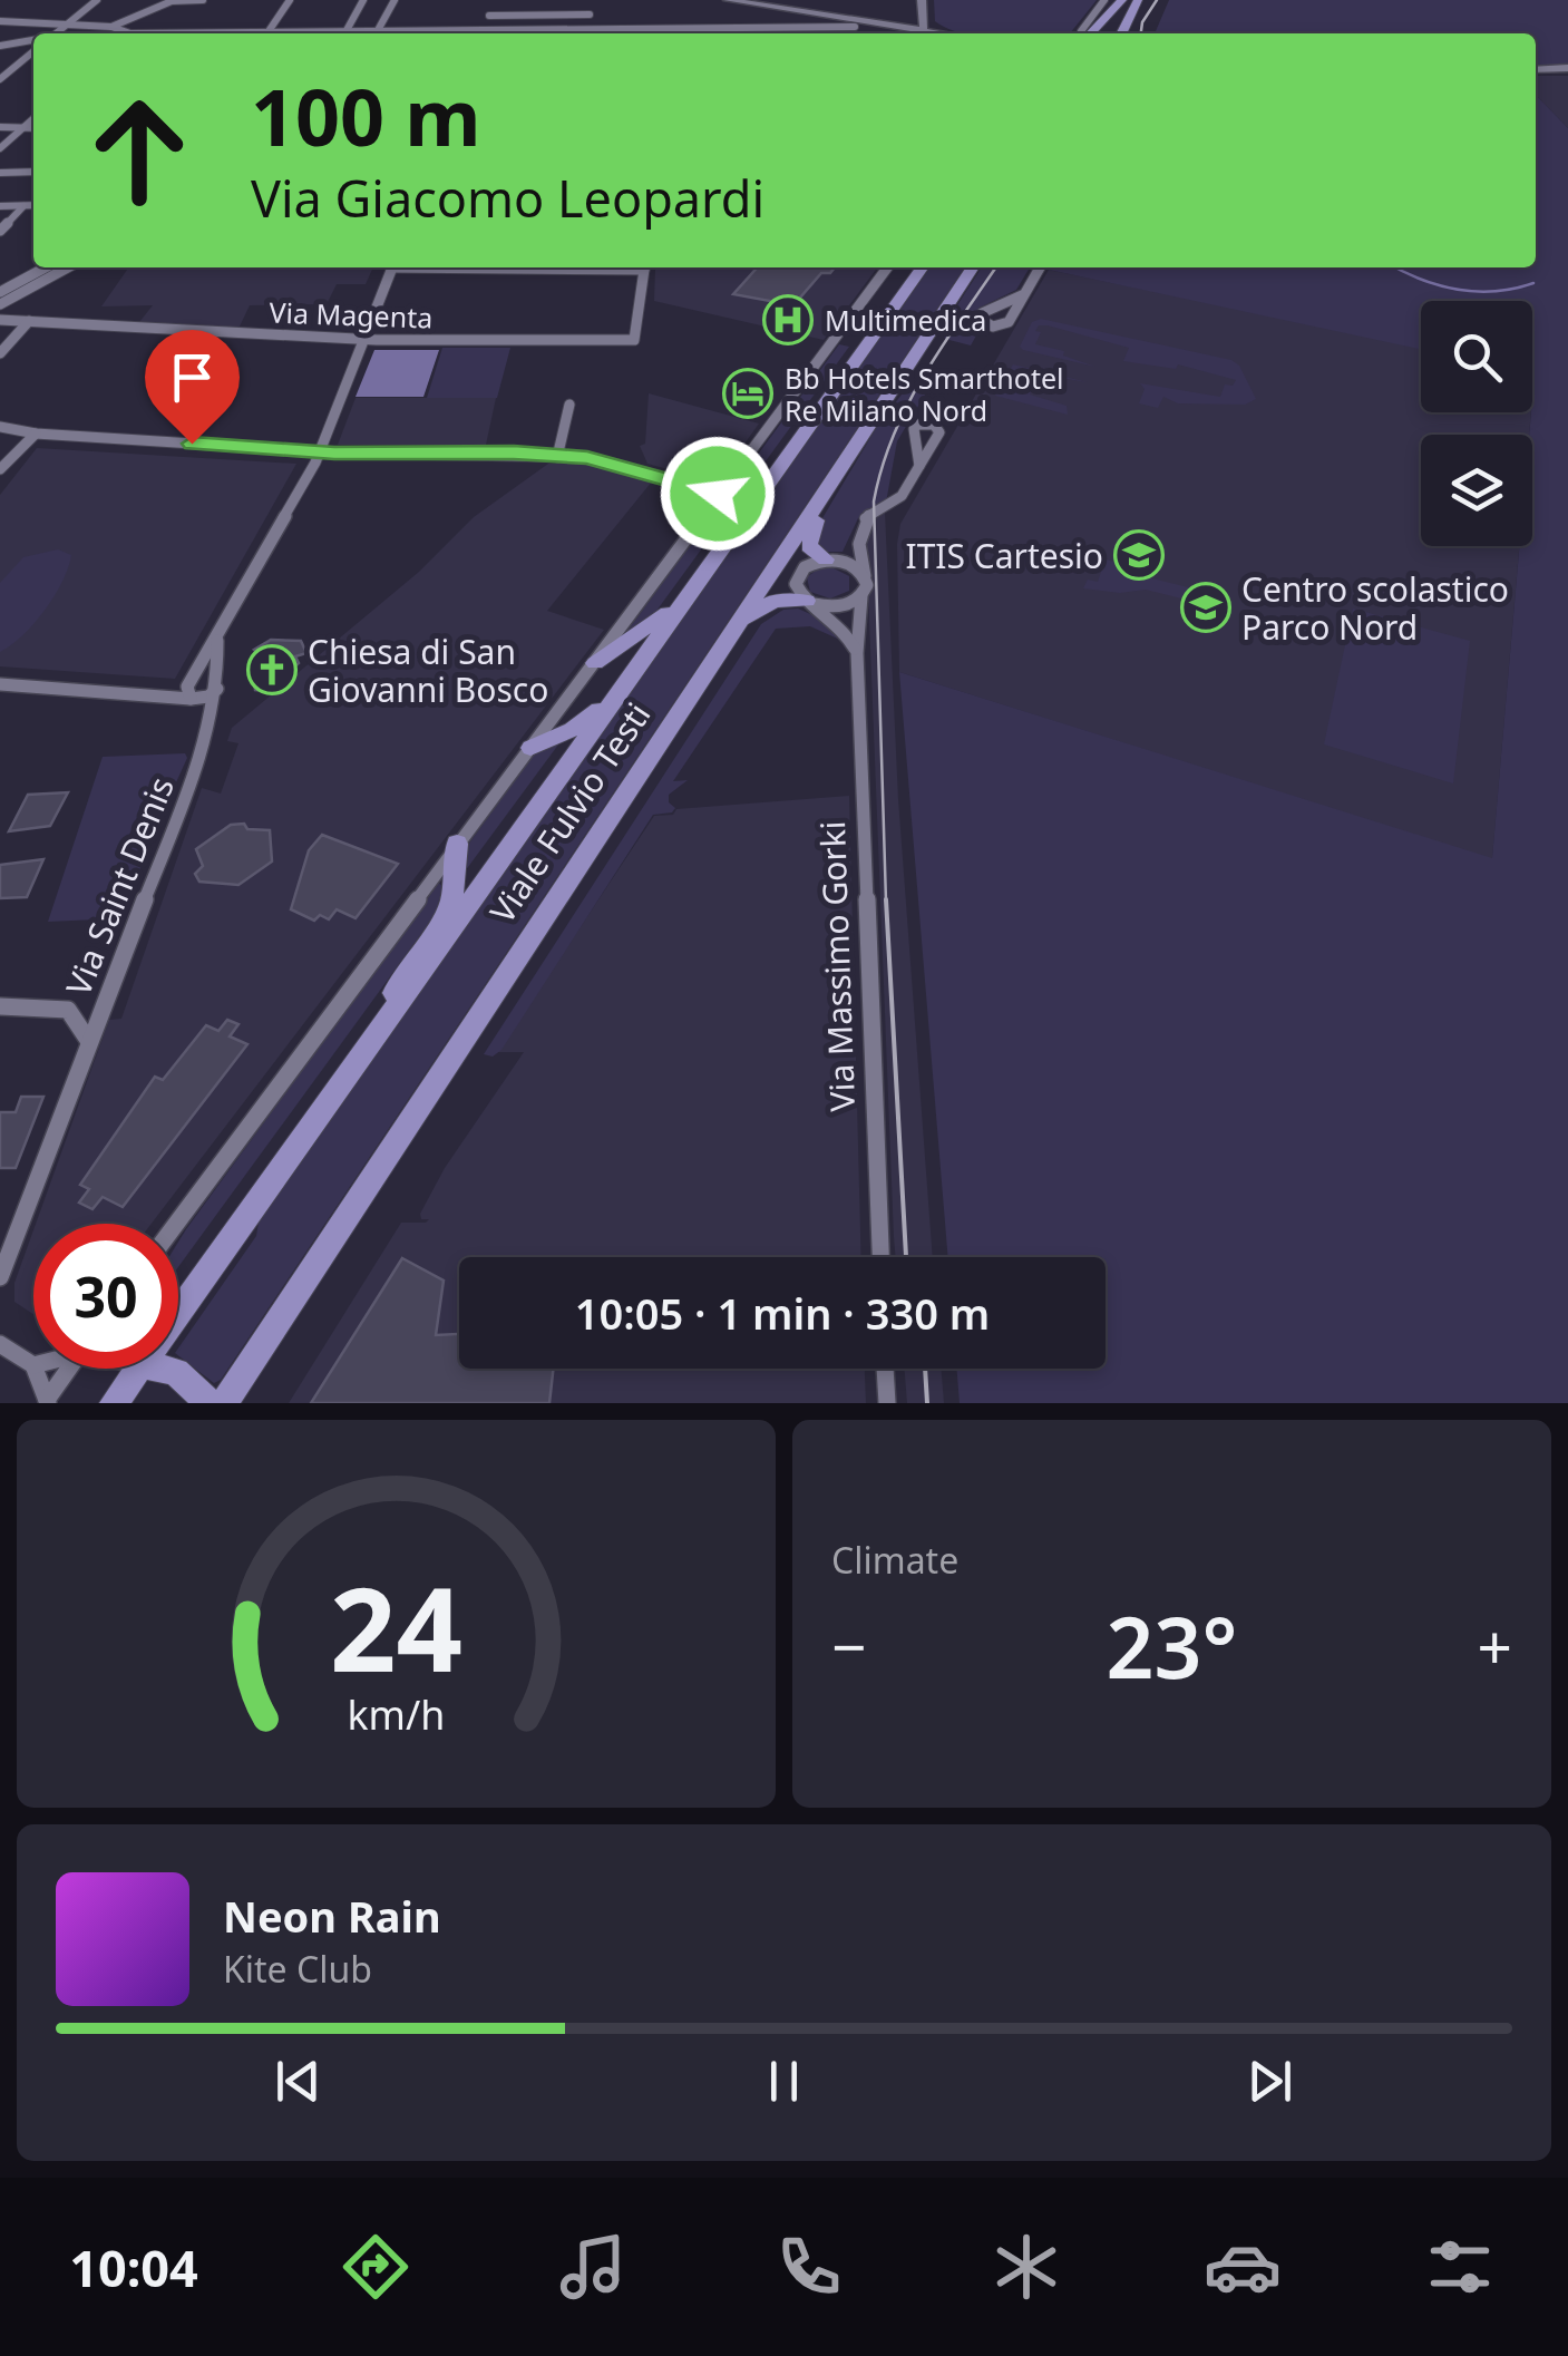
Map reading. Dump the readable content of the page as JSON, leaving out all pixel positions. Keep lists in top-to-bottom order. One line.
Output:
{"streets":{"main road":["Viale Fulvio Testi"],"street":["Via Magenta","Via Saint Denis","Via Massimo Gorki"]},"places":{"hospital":["Multimedica"],"hotel":["Bb Hotels Smarthotel Re Milano Nord"],"school or university":["ITIS Cartesio","Centro scolastico Parco Nord"],"church":["Chiesa di San Giovanni Bosco"]},"page":{"turn":["100 m","Via Giacomo Leopardi"],"limit":"30","trip":"10:05 · 1 min · 330 m","tile":"Climate","heat":["−","23°","+"],"song":["Neon Rain","Kite Club"],"tabs":"10:04","gauge":["24","km/h"]}}
